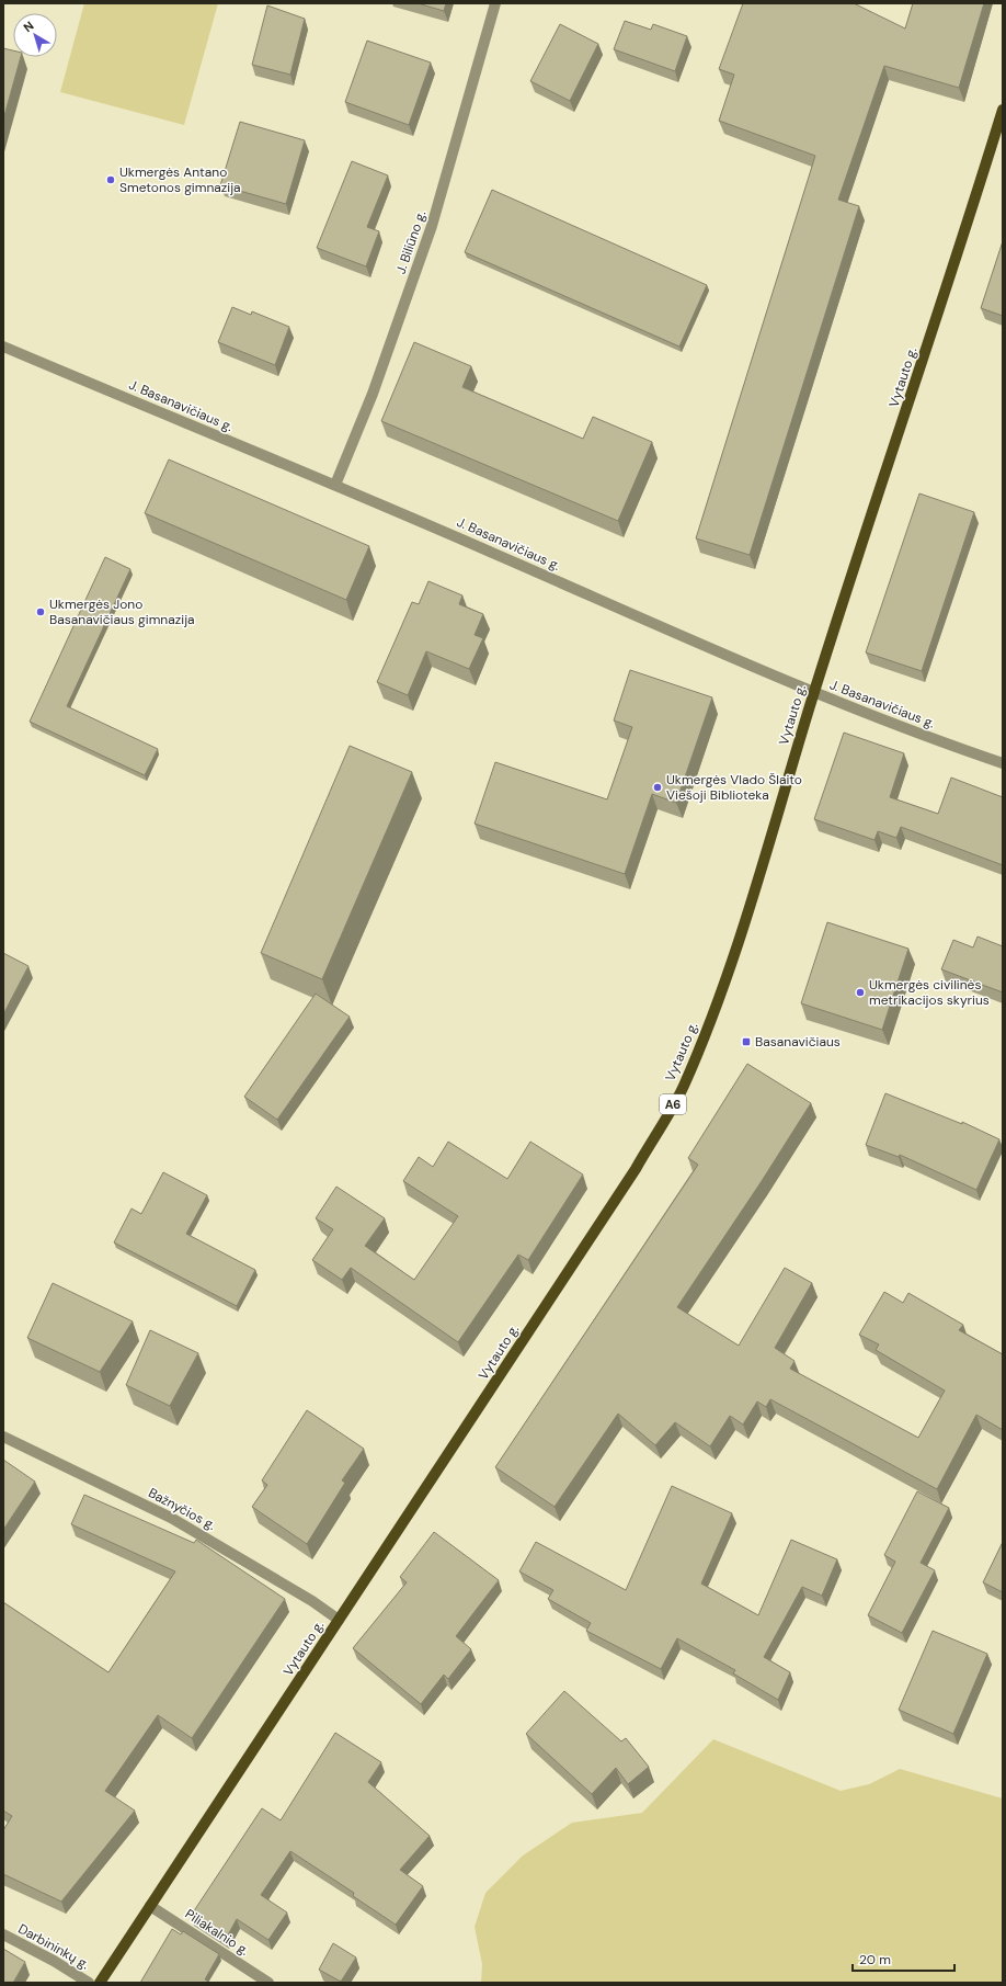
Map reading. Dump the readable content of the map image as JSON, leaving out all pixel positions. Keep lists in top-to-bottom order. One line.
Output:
{"streets":{"main road":["Vytauto g.","A6"],"street":["J. Biliūno g.","J. Basanavičiaus g.","Bažnyčios g.","Piliakalnio g.","Darbininkų g."]},"crossings":[["J. Biliūno g.","J. Basanavičiaus g."],["Vytauto g.","J. Basanavičiaus g."],["Vytauto g.","Bažnyčios g."],["Vytauto g.","Piliakalnio g."]],"places":{"other":["Ukmergės Antano Smetonos gimnazija","Ukmergės Jono Basanavičiaus gimnazija","Ukmergės Vlado Šlaito Viešoji Biblioteka","Ukmergės civilinės metrikacijos skyrius"],"transit":["Basanavičiaus"]},"scale_bar":"20 m","north":"top left"}
